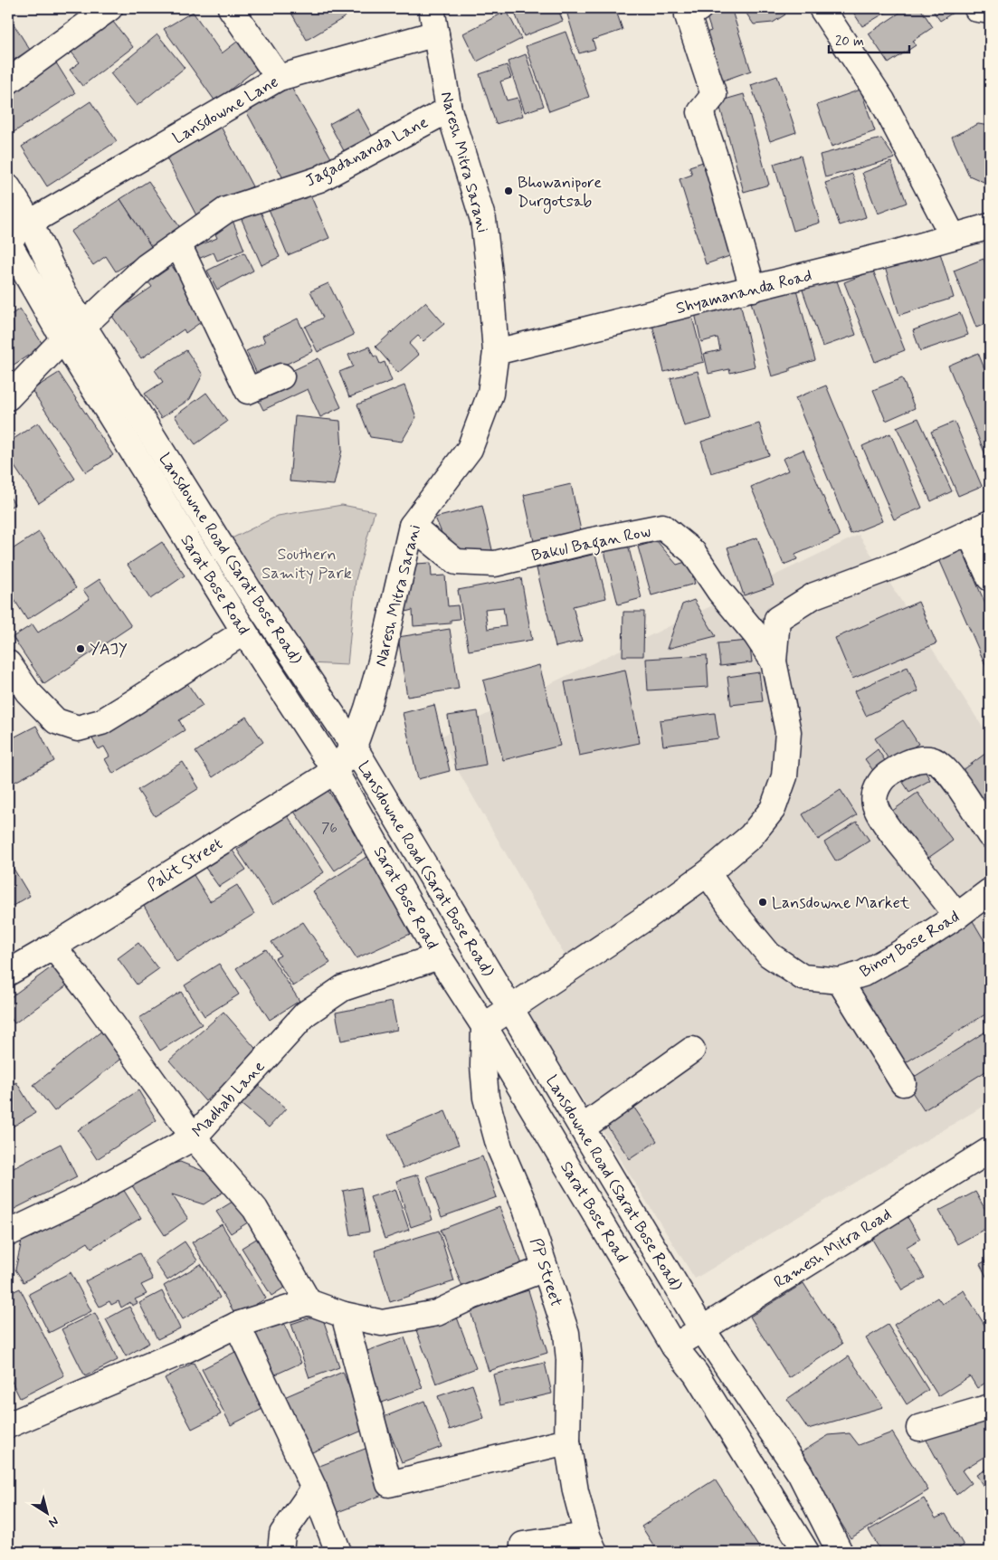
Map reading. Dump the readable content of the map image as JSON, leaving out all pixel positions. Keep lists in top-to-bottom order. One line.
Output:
{"streets":{"street":["Lansdowne Lane","Jagadananda Lane","Naresh Mitra Sarani","Shyamananda Road","Bakul Bagan Row","Lansdowne Road (Sarat Bose Road)","Sarat Bose Road","Palit Street","Binoy Bose Road","Madhab Lane","Ramesh Mitra Road","PP Street"]},"crossings":[["Lansdowne Lane","Naresh Mitra Sarani"],["Lansdowne Lane","Lansdowne Road (Sarat Bose Road)"],["Lansdowne Lane","Sarat Bose Road"],["Jagadananda Lane","Naresh Mitra Sarani"],["Jagadananda Lane","Lansdowne Road (Sarat Bose Road)"],["Jagadananda Lane","Sarat Bose Road"],["Naresh Mitra Sarani","Shyamananda Road"],["Naresh Mitra Sarani","Bakul Bagan Row"],["Naresh Mitra Sarani","Lansdowne Road (Sarat Bose Road)"],["Naresh Mitra Sarani","Palit Street"],["Lansdowne Road (Sarat Bose Road)","Sarat Bose Road"],["Lansdowne Road (Sarat Bose Road)","Palit Street"],["Lansdowne Road (Sarat Bose Road)","Ramesh Mitra Road"],["Sarat Bose Road","Palit Street"],["Sarat Bose Road","Madhab Lane"],["Sarat Bose Road","Ramesh Mitra Road"],["Sarat Bose Road","PP Street"]],"parks":["Southern Samity Park"],"places":["Bhowanipore Durgotsab","YAJY","Lansdowne Market"],"house_numbers":["76"],"scale_bar":"20 m","north":"bottom right"}
